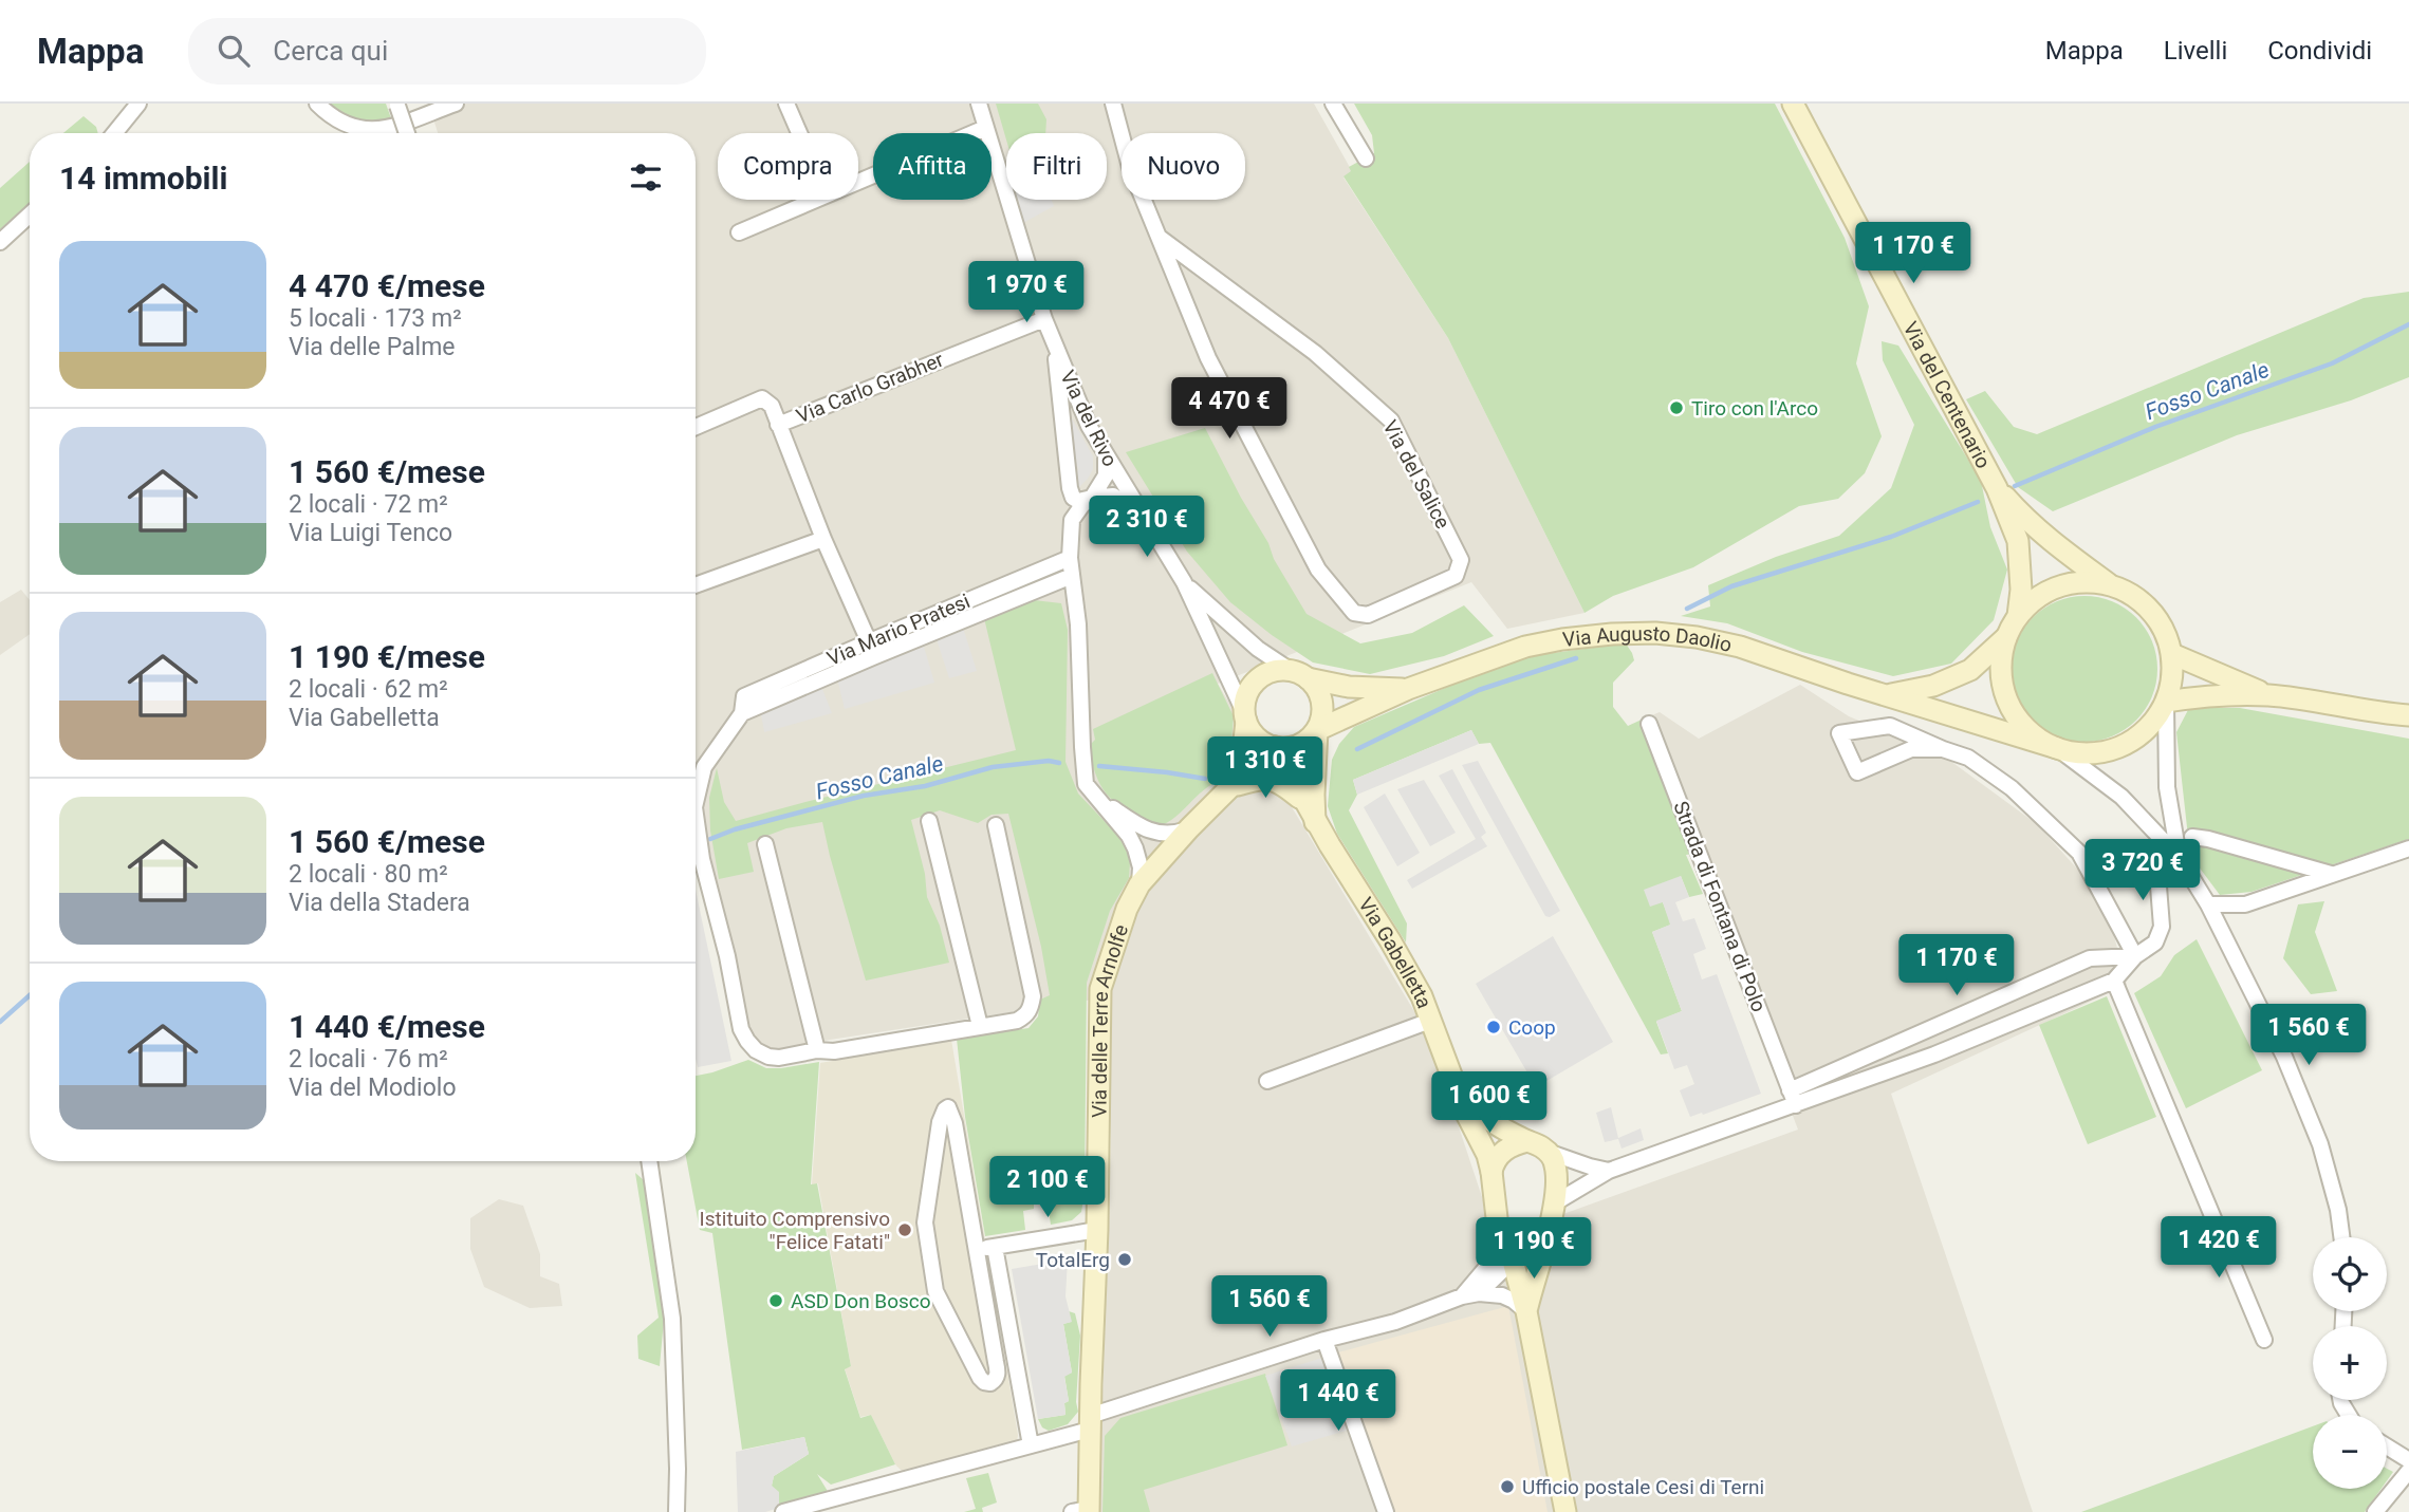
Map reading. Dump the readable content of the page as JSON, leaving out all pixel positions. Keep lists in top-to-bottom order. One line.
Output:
{"streets":{"street":["Via Carlo Grabher","Via del Centenario","Via del Rivo","Via del Salice","Via Mario Pratesi","Via Augusto Daolio","Strada di Fontana di Polo","Via Gabelletta","Via delle Terre Arnolfe"]},"crossings":[["Via Carlo Grabher","Via del Rivo"],["Via Carlo Grabher","Via Mario Pratesi"],["Via del Centenario","Via Augusto Daolio"],["Via Augusto Daolio","Via Gabelletta"],["Via Augusto Daolio","Via delle Terre Arnolfe"],["Via Gabelletta","Via delle Terre Arnolfe"]],"water":["Fosso Canale"],"places":["Tiro con l'Arco","Coop","Istituito Comprensivo \"Felice Fatati\"","TotalErg","ASD Don Bosco","Ufficio postale Cesi di Terni"],"page":{"header":"Mappa","search":"Cerca qui","nav":["Mappa","Livelli","Condividi"],"chip":["Compra","Affitta","Filtri","Nuovo"],"heading":"14 immobili","price":["1 170 €","1 970 €","4 470 €","2 310 €","1 310 €","3 720 €","1 170 €","1 560 €","1 600 €","2 100 €","1 420 €","1 190 €","1 560 €","1 440 €"],"list":[{"name":"4 470 €/mese","note":"5 locali · 173 m² · Via delle Palme"},{"name":"1 560 €/mese","note":"2 locali · 72 m² · Via Luigi Tenco"},{"name":"1 190 €/mese","note":"2 locali · 62 m² · Via Gabelletta"},{"name":"1 560 €/mese","note":"2 locali · 80 m² · Via della Stadera"},{"name":"1 440 €/mese","note":"2 locali · 76 m² · Via del Modiolo"}],"map_buttons":["+","−"]}}
